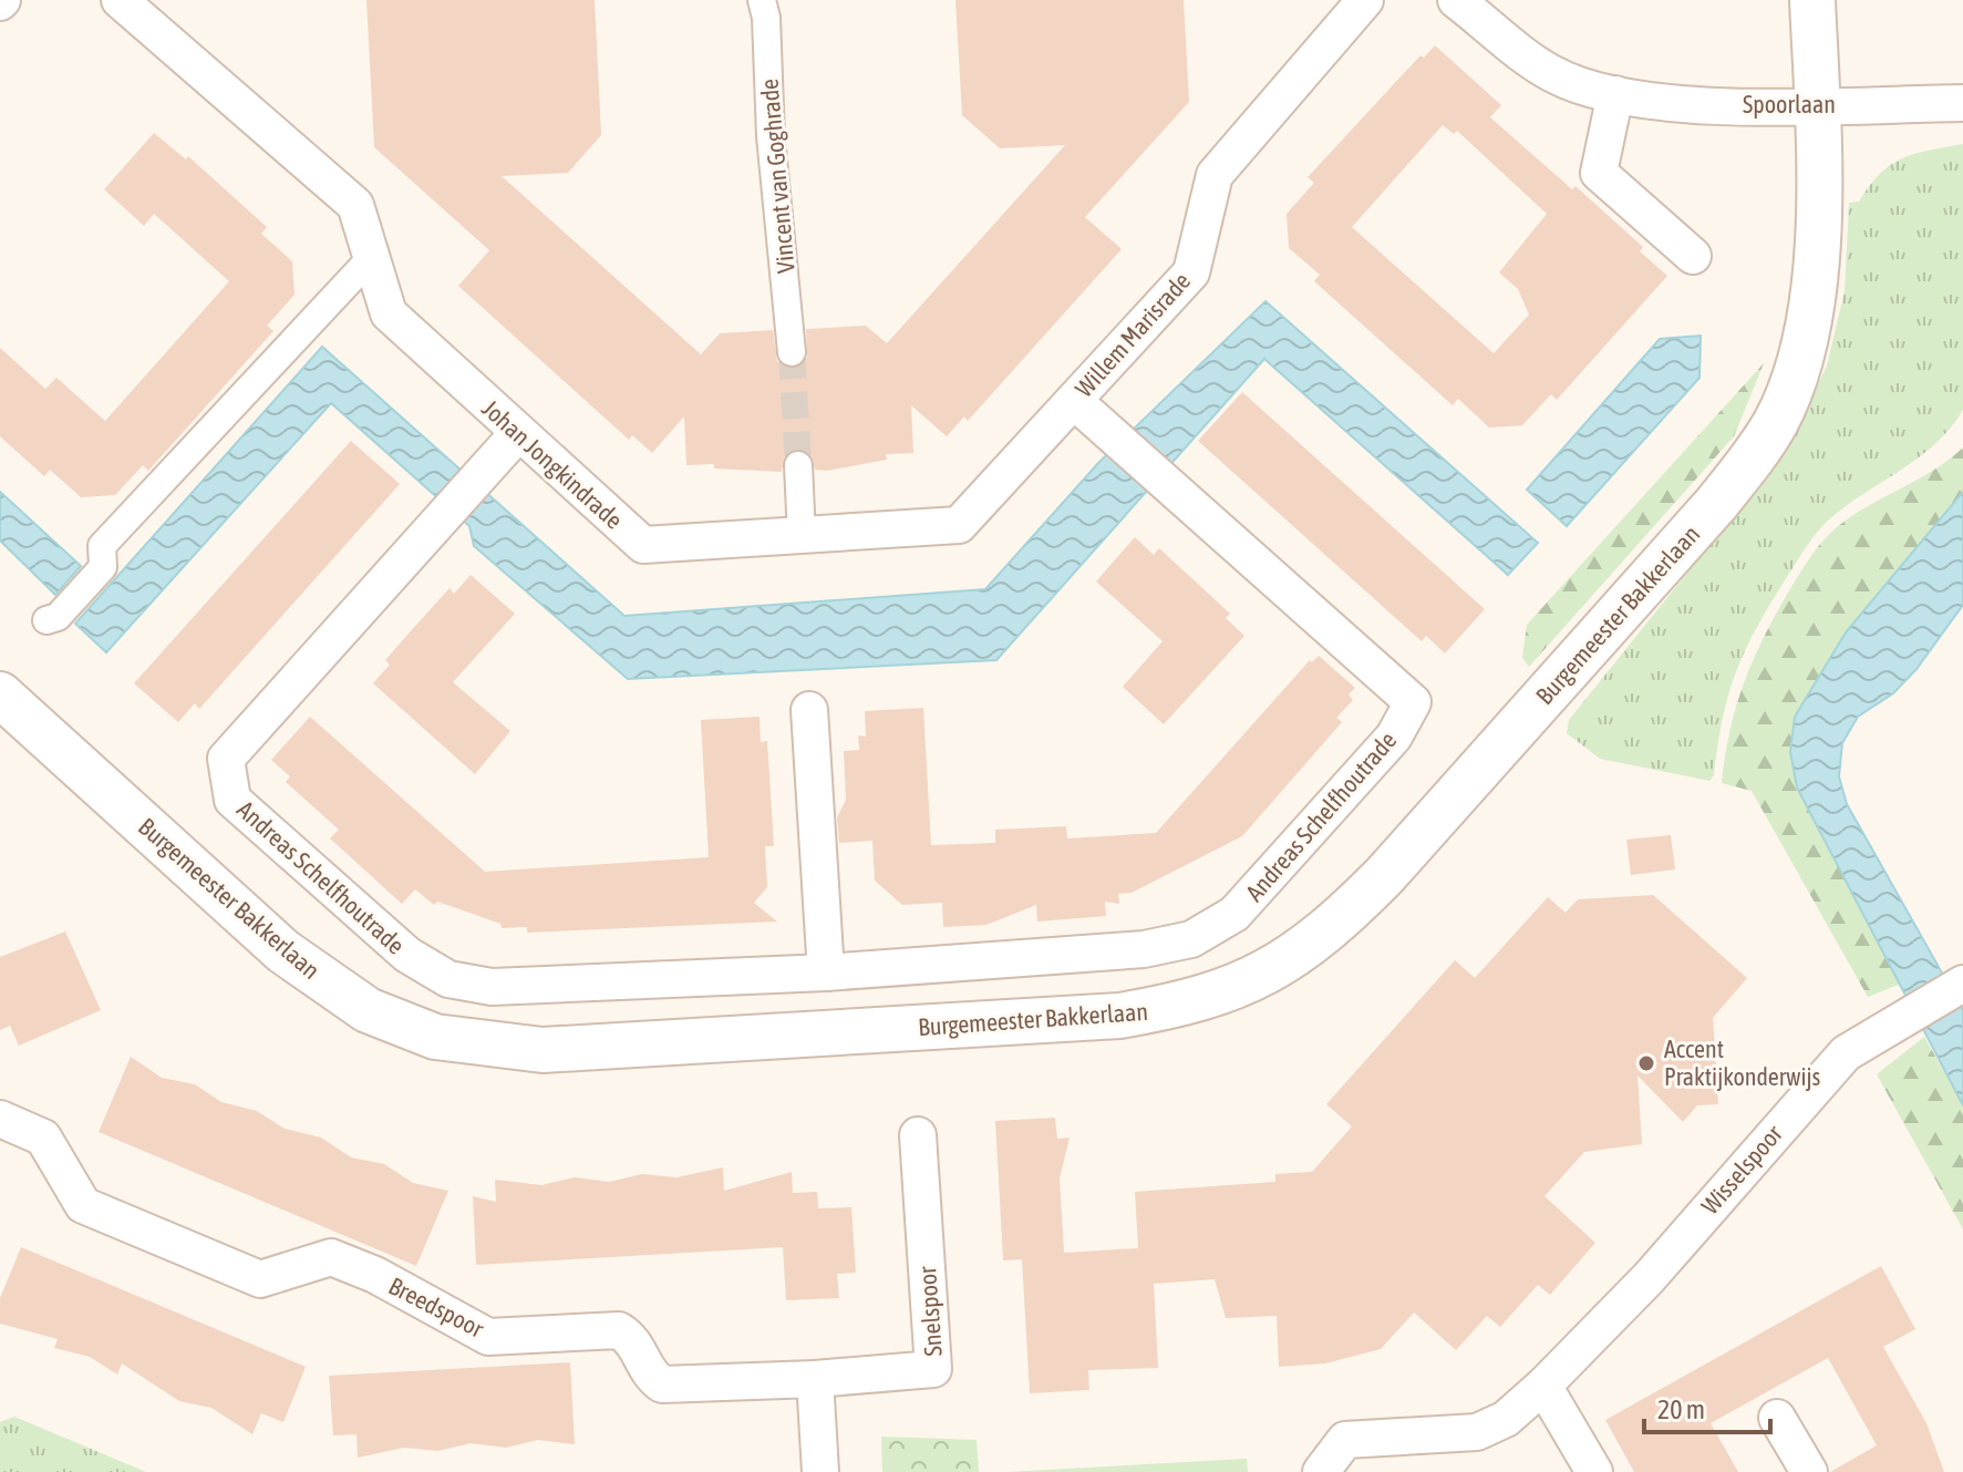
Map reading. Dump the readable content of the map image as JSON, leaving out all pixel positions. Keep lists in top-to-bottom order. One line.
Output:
{"streets":{"street":["Spoorlaan","Vincent van Goghrade","Willem Marisrade","Johan Jongkindrade","Burgemeester Bakkerlaan","Andreas Schelfhoutrade","Wisselspoor","Breedspoor","Snelspoor"]},"crossings":[["Spoorlaan","Burgemeester Bakkerlaan"],["Willem Marisrade","Johan Jongkindrade"],["Willem Marisrade","Andreas Schelfhoutrade"],["Johan Jongkindrade","Andreas Schelfhoutrade"],["Breedspoor","Snelspoor"]],"places":["Accent Praktijkonderwijs"],"scale_bar":"20 m"}
